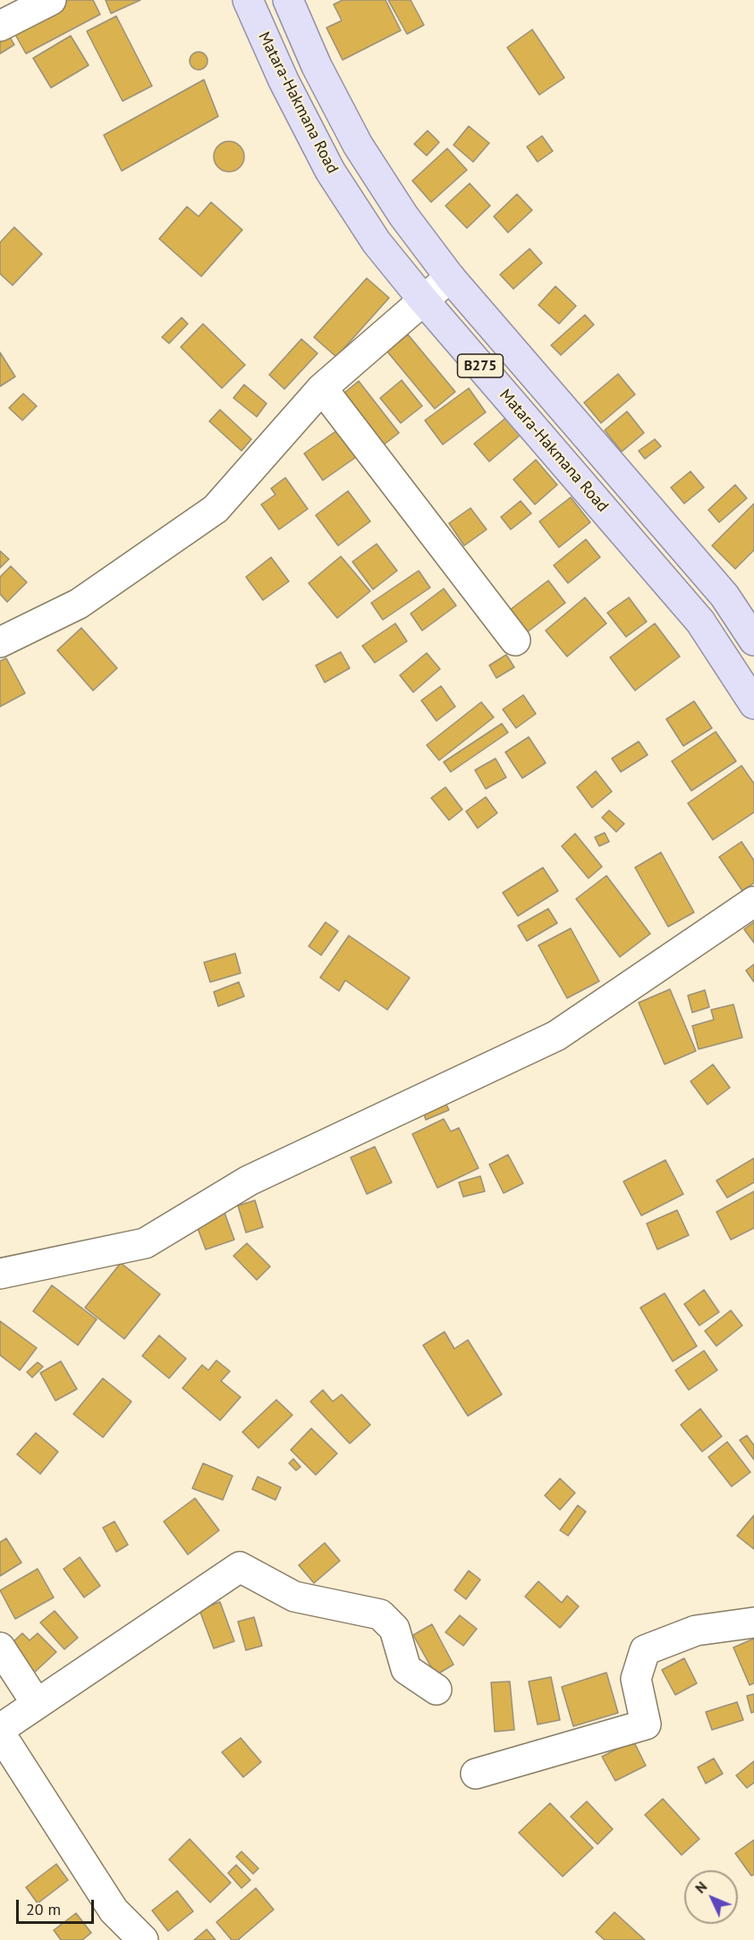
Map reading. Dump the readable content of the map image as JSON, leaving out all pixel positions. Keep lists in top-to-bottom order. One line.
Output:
{"streets":{"main road":["Matara-Hakmana Road","B275"]},"scale_bar":"20 m","north":"top left"}
